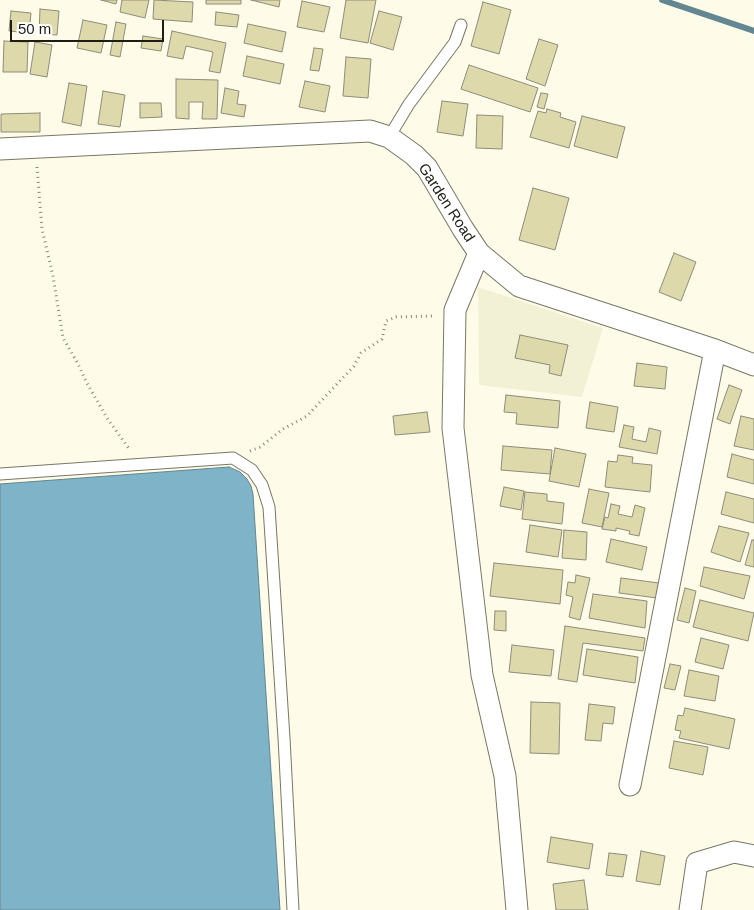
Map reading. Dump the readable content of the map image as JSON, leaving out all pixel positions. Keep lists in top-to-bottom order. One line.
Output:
{"streets":{"street":["Garden Road"]},"scale_bar":"50 m"}
